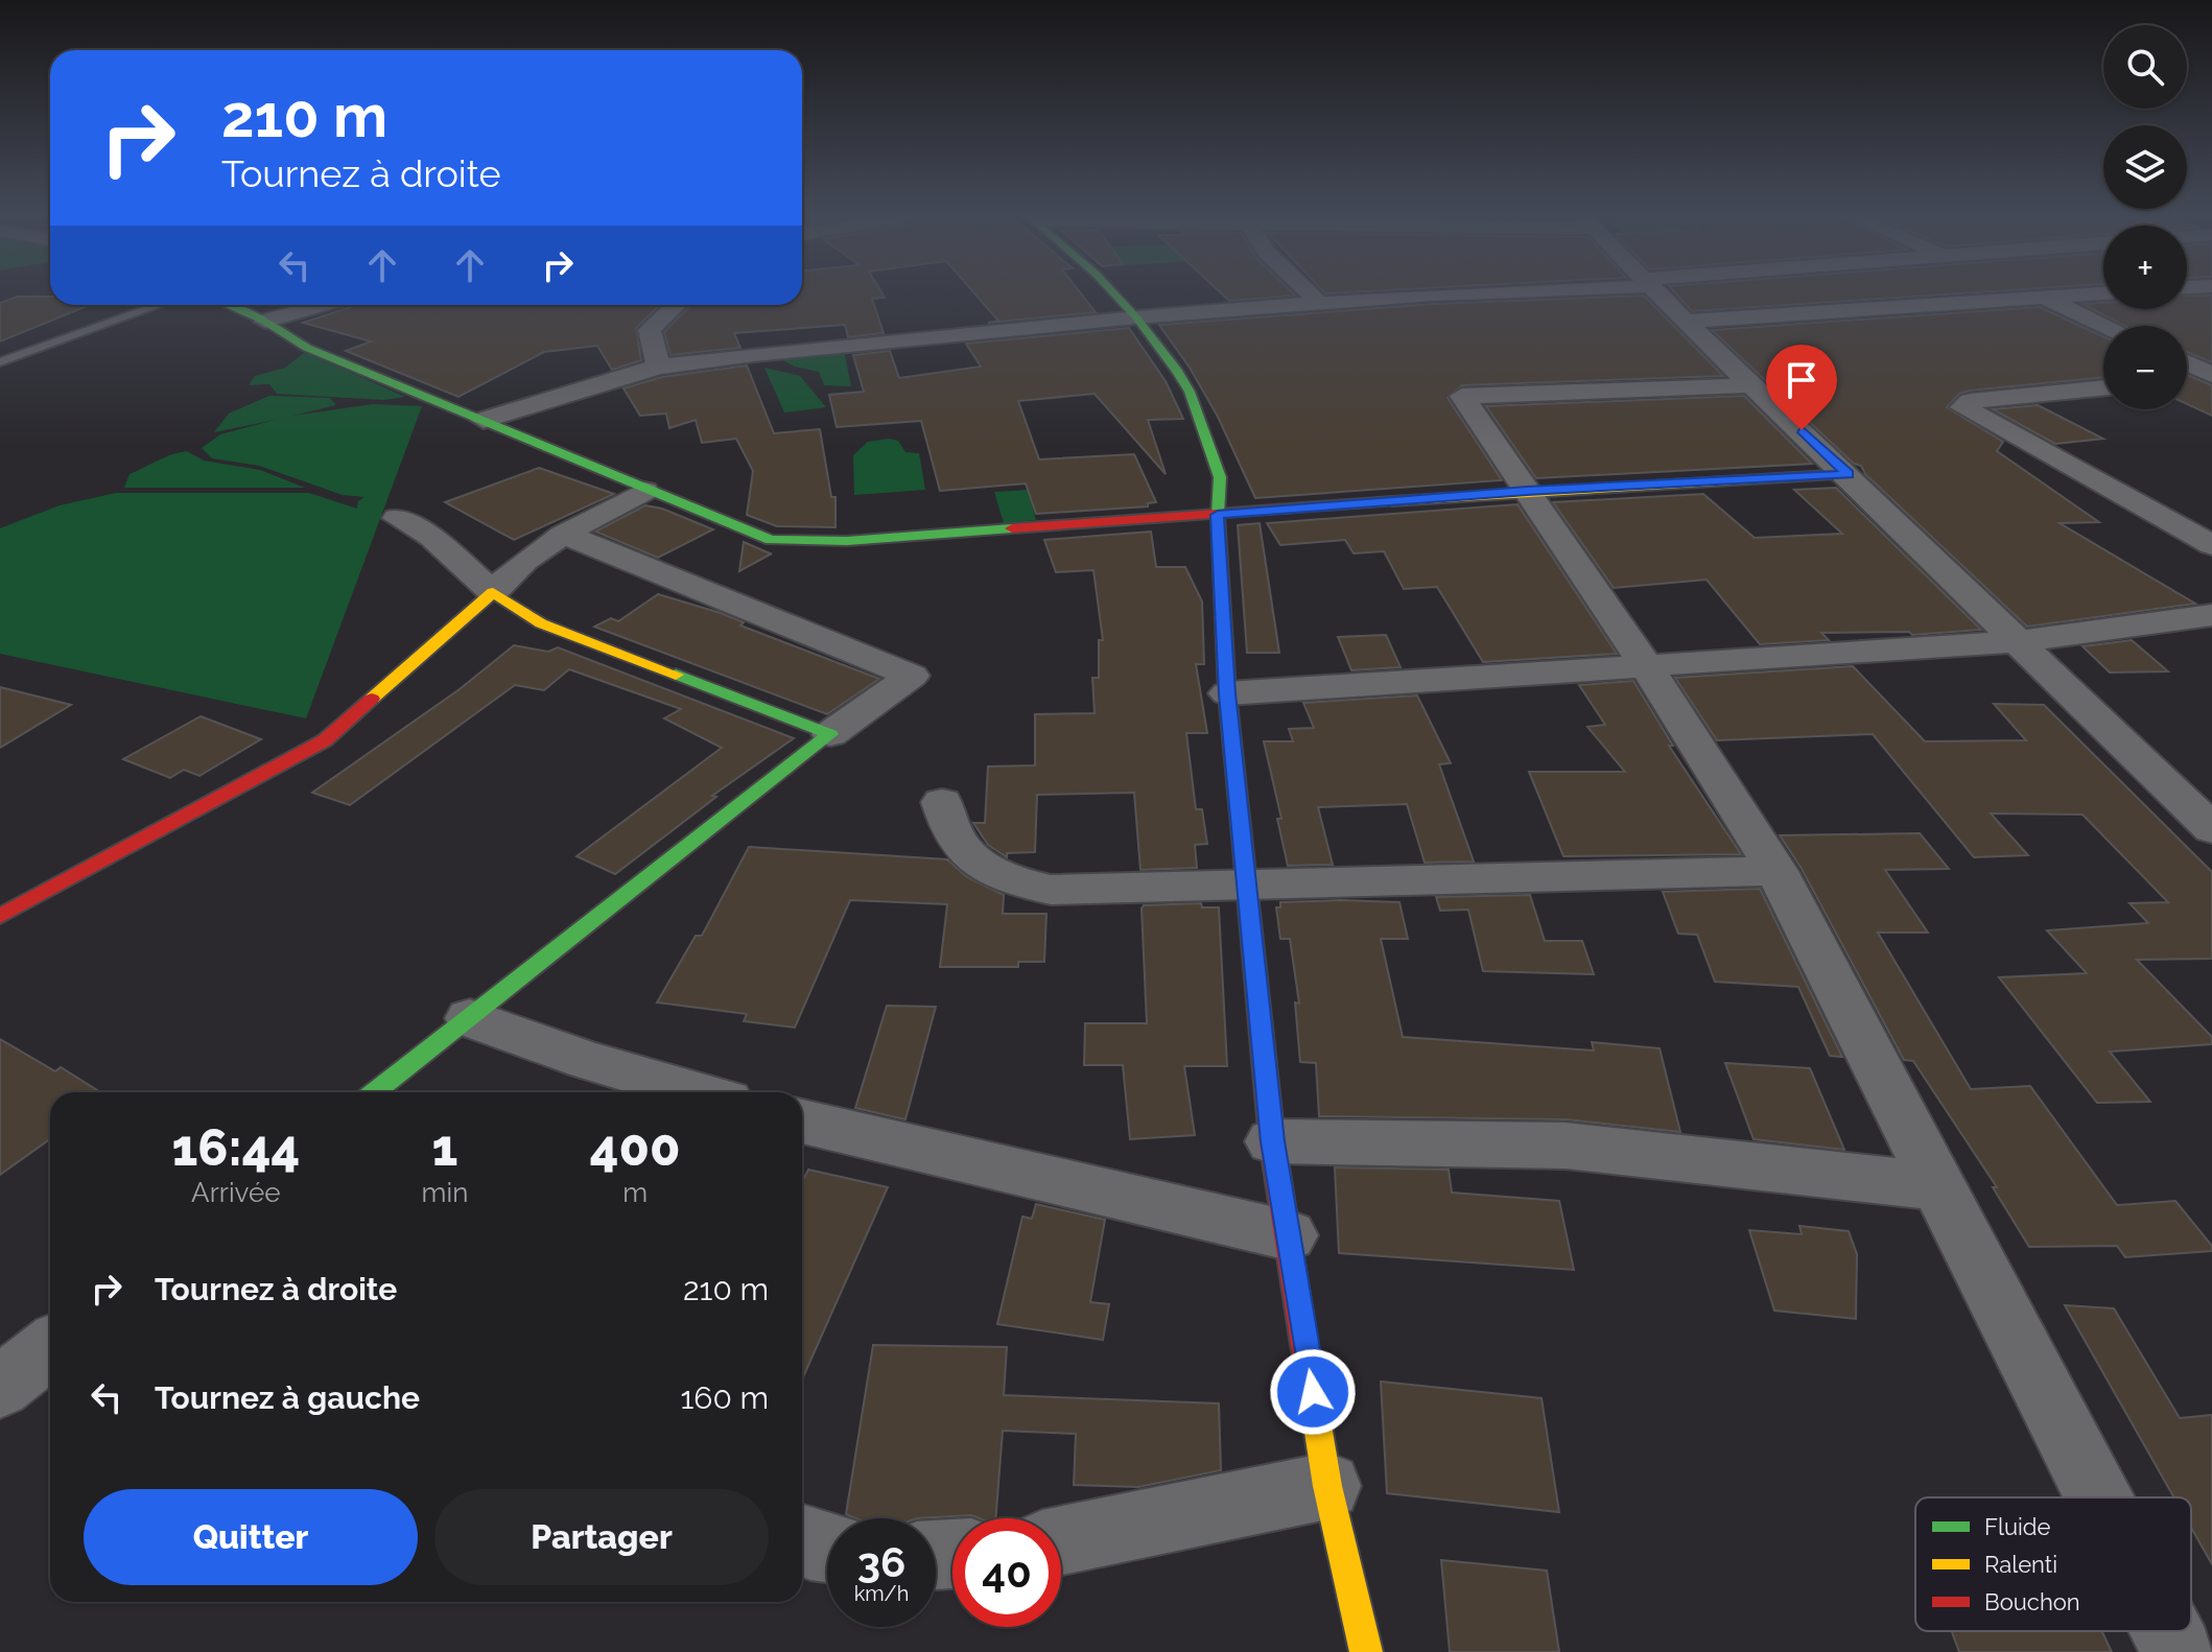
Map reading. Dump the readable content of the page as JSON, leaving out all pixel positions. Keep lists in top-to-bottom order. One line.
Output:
{"legend":["Fluide","Ralenti","Bouchon"],"page":{"map_buttons":["+","−"],"turn":["210 m","Tournez à droite"],"eta":["16:44","Arrivée","1","min","400","m"],"list":[{"name":"Tournez à droite","value":"210 m"},{"name":"Tournez à gauche","value":"160 m"}],"buttons":["Quitter","Partager"],"speed":"36 km/h","limit":"40"}}
